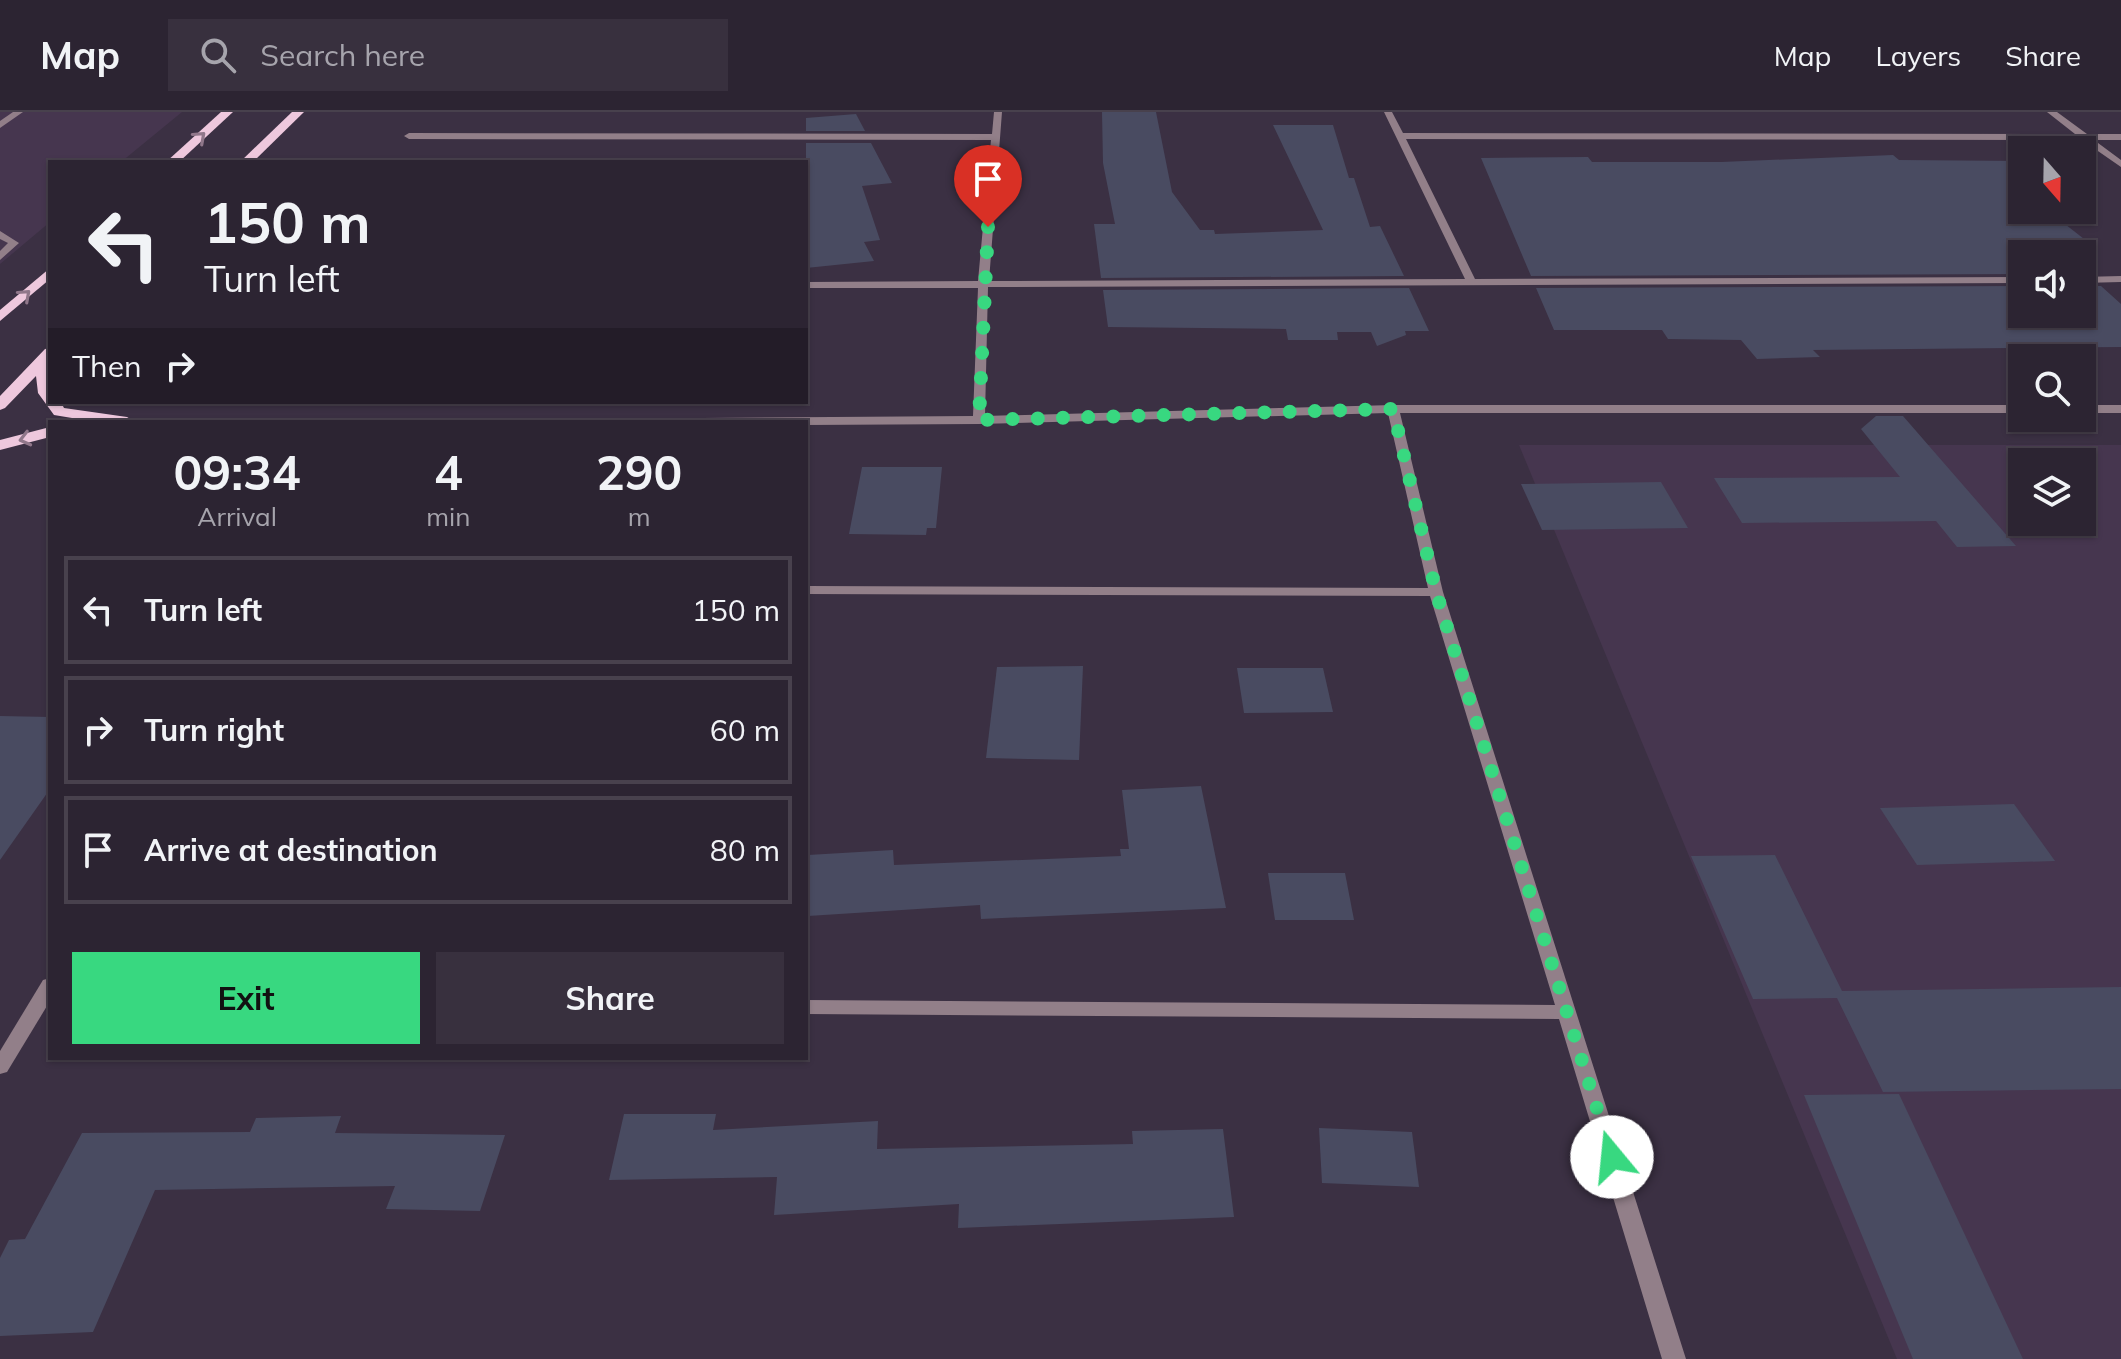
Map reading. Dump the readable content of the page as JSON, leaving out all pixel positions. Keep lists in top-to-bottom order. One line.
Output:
{"north":"bottom","page":{"header":"Map","search":"Search here","nav":["Map","Layers","Share"],"turn":["150 m","Turn left"],"then":"Then","eta":["09:34","Arrival","4","min","290","m"],"list":[{"name":"Turn left","value":"150 m"},{"name":"Turn right","value":"60 m"},{"name":"Arrive at destination","value":"80 m"}],"buttons":["Exit","Share"]}}
